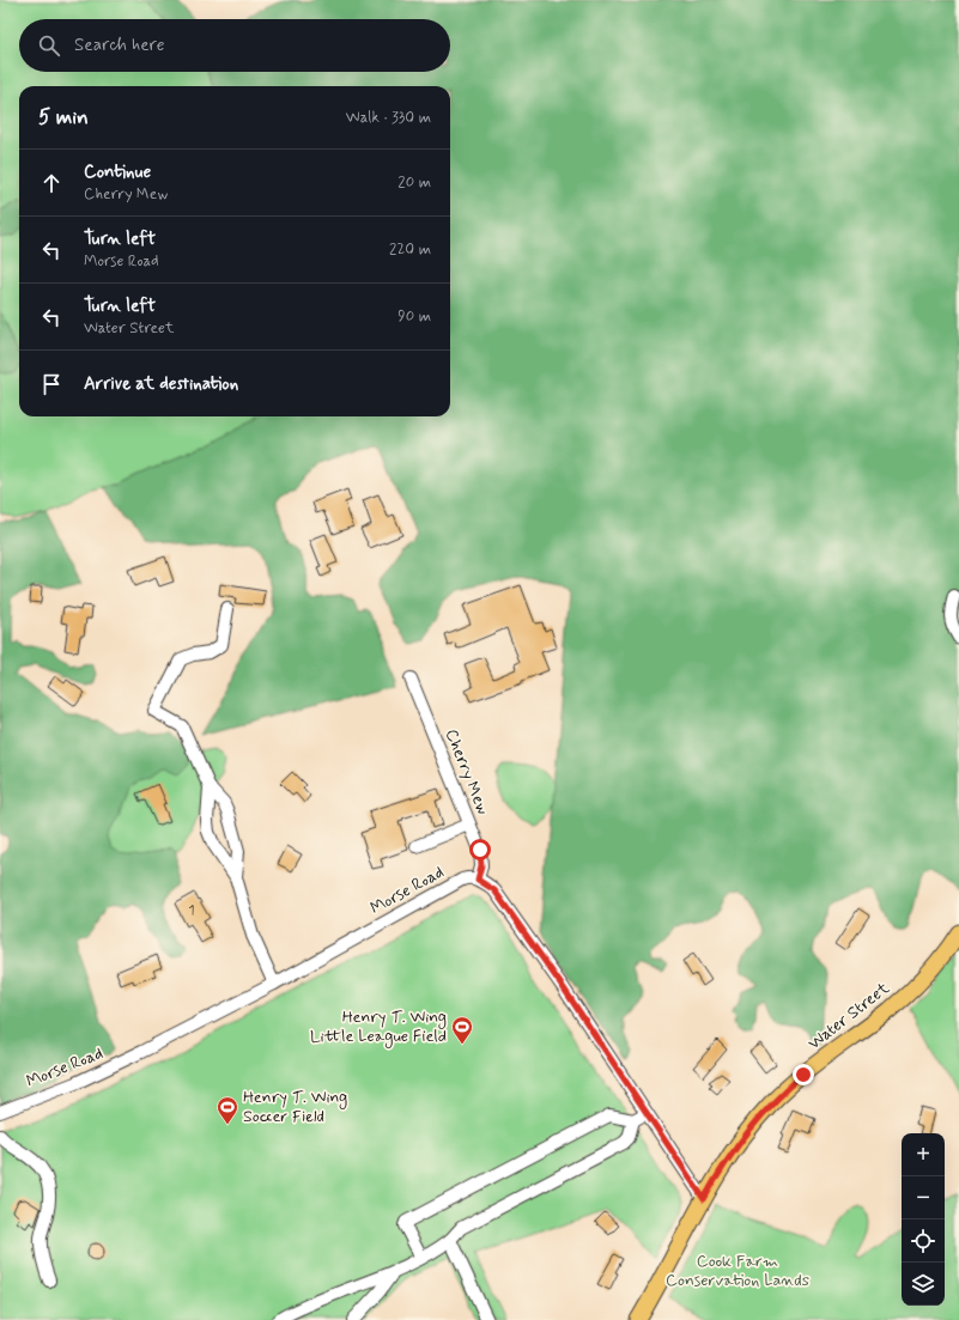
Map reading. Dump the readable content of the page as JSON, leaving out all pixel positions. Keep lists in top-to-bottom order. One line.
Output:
{"streets":{"main road":["Water Street"],"street":["Cherry Mew","Morse Road"]},"crossings":[["Cherry Mew","Morse Road"]],"parks":["Cook Farm Conservation Lands"],"places":{"sports":["Henry T. Wing Little League Field","Henry T. Wing Soccer Field"]},"house_numbers":["1"],"page":{"search":"Search here","heading":["5 min","Walk · 330 m"],"list":[["Continue","Cherry Mew","20 m"],["Turn left","Morse Road","220 m"],["Turn left","Water Street","90 m"],"Arrive at destination"],"map_buttons":["+","−"]}}
